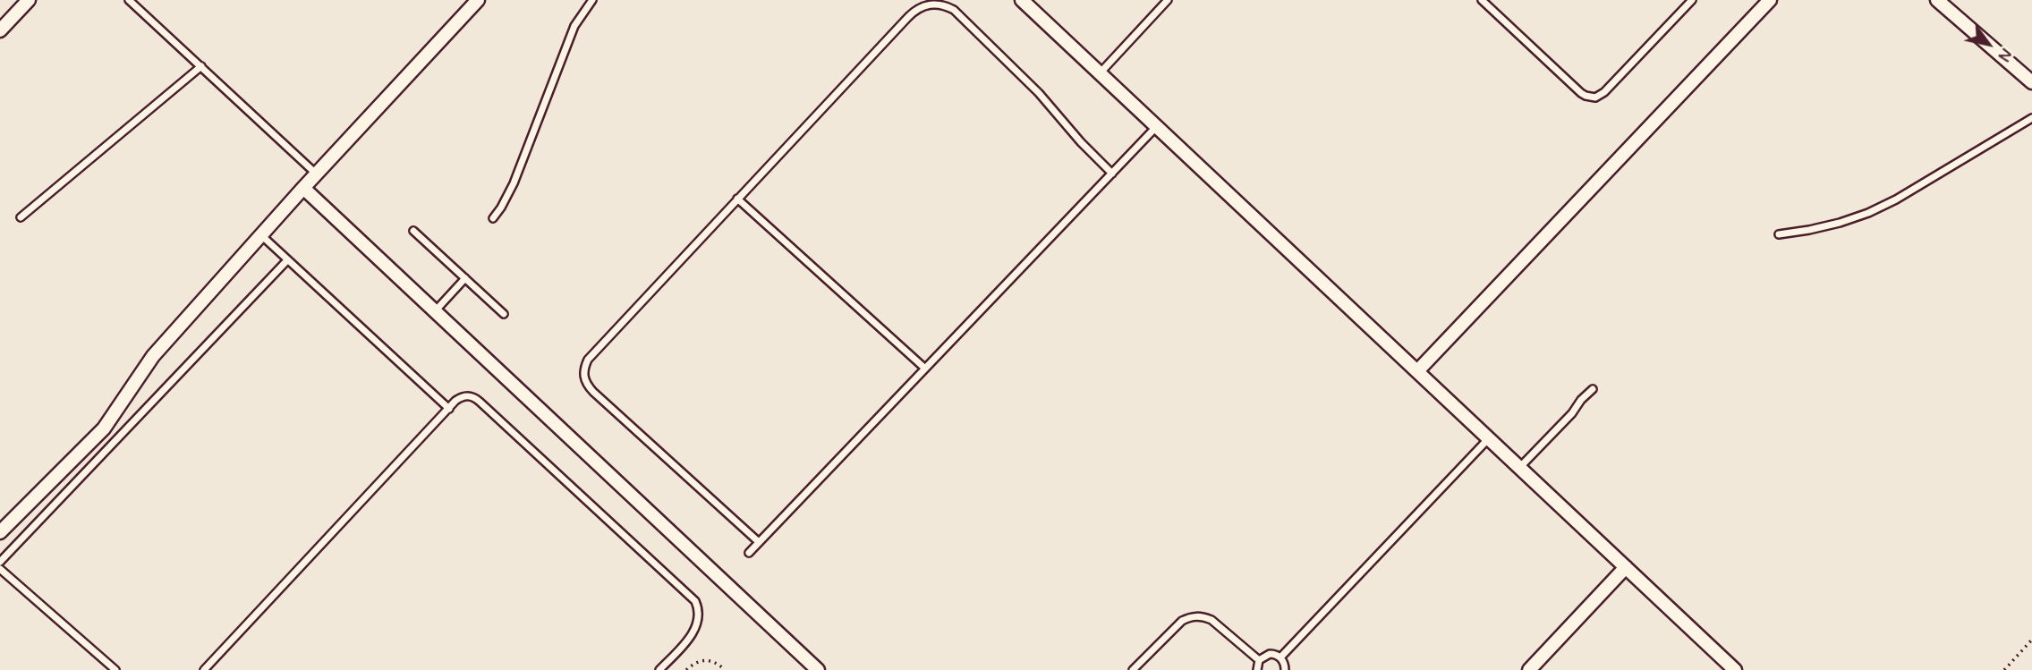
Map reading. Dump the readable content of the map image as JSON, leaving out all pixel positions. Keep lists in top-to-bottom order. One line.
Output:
{"north":"bottom right"}
